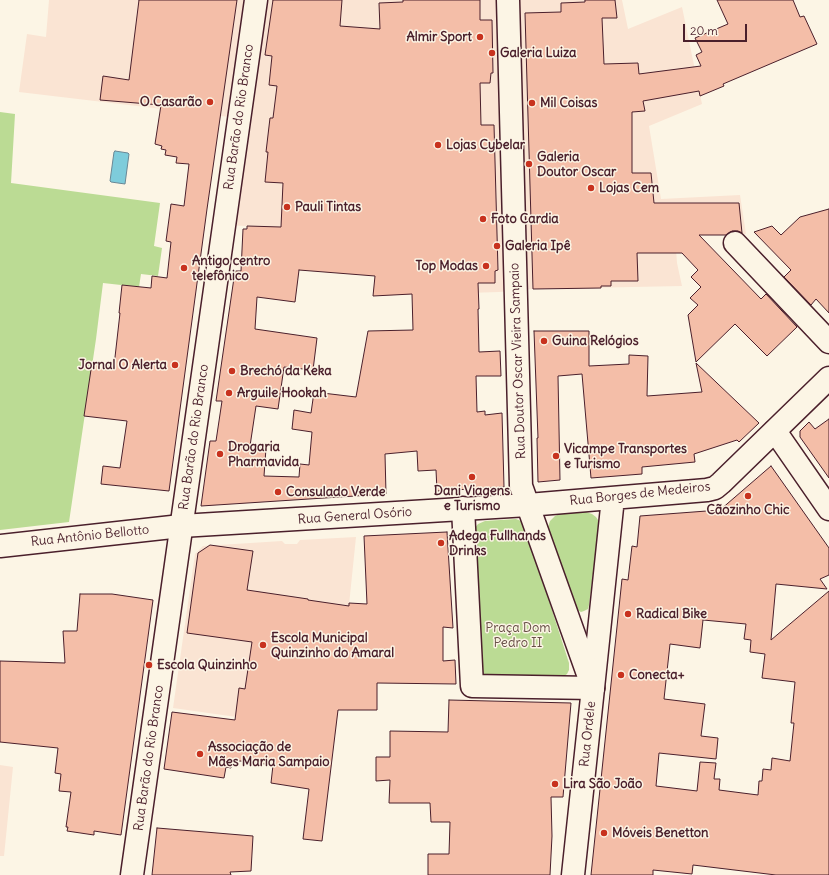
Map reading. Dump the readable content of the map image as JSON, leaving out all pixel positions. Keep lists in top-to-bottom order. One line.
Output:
{"streets":{"main road":["Rua Barão do Rio Branco","Rua Doutor Oscar Vieira Sampaio","Rua Borges de Medeiros","Rua General Osório","Rua Antônio Bellotto","Rua Ordele"]},"crossings":[["Rua Barão do Rio Branco","Rua General Osório"],["Rua Barão do Rio Branco","Rua Antônio Bellotto"],["Rua Doutor Oscar Vieira Sampaio","Rua Borges de Medeiros"],["Rua Doutor Oscar Vieira Sampaio","Rua General Osório"],["Rua Borges de Medeiros","Rua General Osório"],["Rua General Osório","Rua Antônio Bellotto"]],"parks":["Praça Dom Pedro II"],"places":["Almir Sport","Galeria Luiza","O Casarão","Mil Coisas","Lojas Cybelar","Galeria Doutor Oscar","Lojas Cem","Pauli Tintas","Foto Cardia","Galeria Ipê","Top Modas","Antigo centro telefônico","Guina Relógios","Jornal O Alerta","Brechó da Keka","Arguile Hookah","Drogaria Pharmavida","Vicampe Transportes e Turismo","Dani Viagens e Turismo","Consulado Verde","Cãozinho Chic","Adega Fullhands Drinks","Radical Bike","Escola Municipal Quinzinho do Amaral","Escola Quinzinho","Conecta+","Associação de Mães Maria Sampaio","Lira São João","Móveis Benetton"],"scale_bar":"20 m"}
